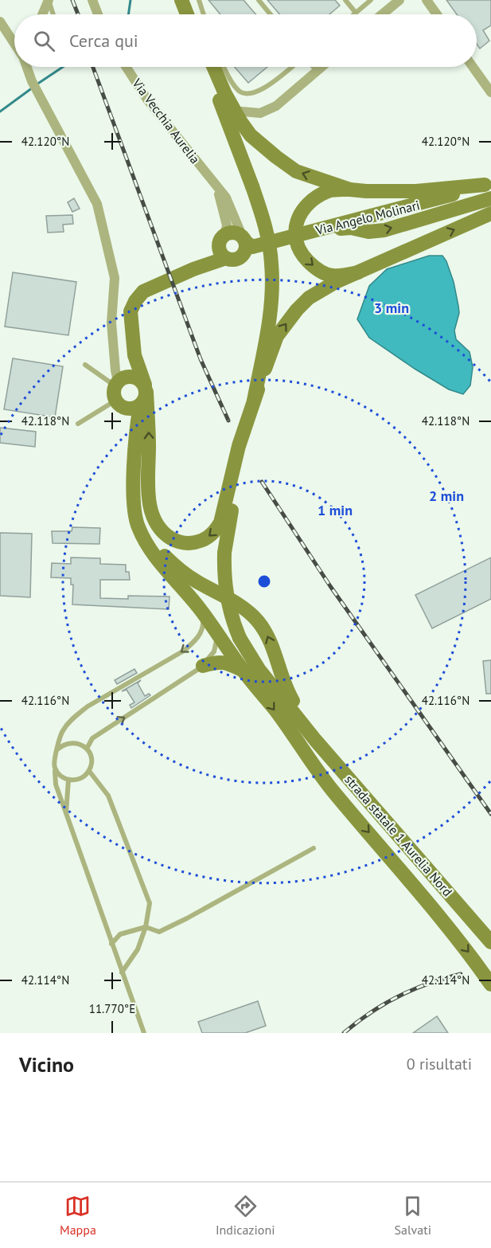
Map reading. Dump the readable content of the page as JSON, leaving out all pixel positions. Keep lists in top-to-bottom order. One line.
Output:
{"streets":{"main road":["Via Angelo Molinari","strada statale 1 Aurelia Nord"],"street":["Via Vecchia Aurelia"]},"crossings":[["Via Vecchia Aurelia","Via Angelo Molinari"]],"page":{"search":"Cerca qui","heading":["Vicino","0 risultati"],"nav":["Mappa","Indicazioni","Salvati"]},"coordinates":["42.120°N","42.118°N","42.116°N","42.114°N","11.770°E"],"rings":["3 min","2 min","1 min"]}
